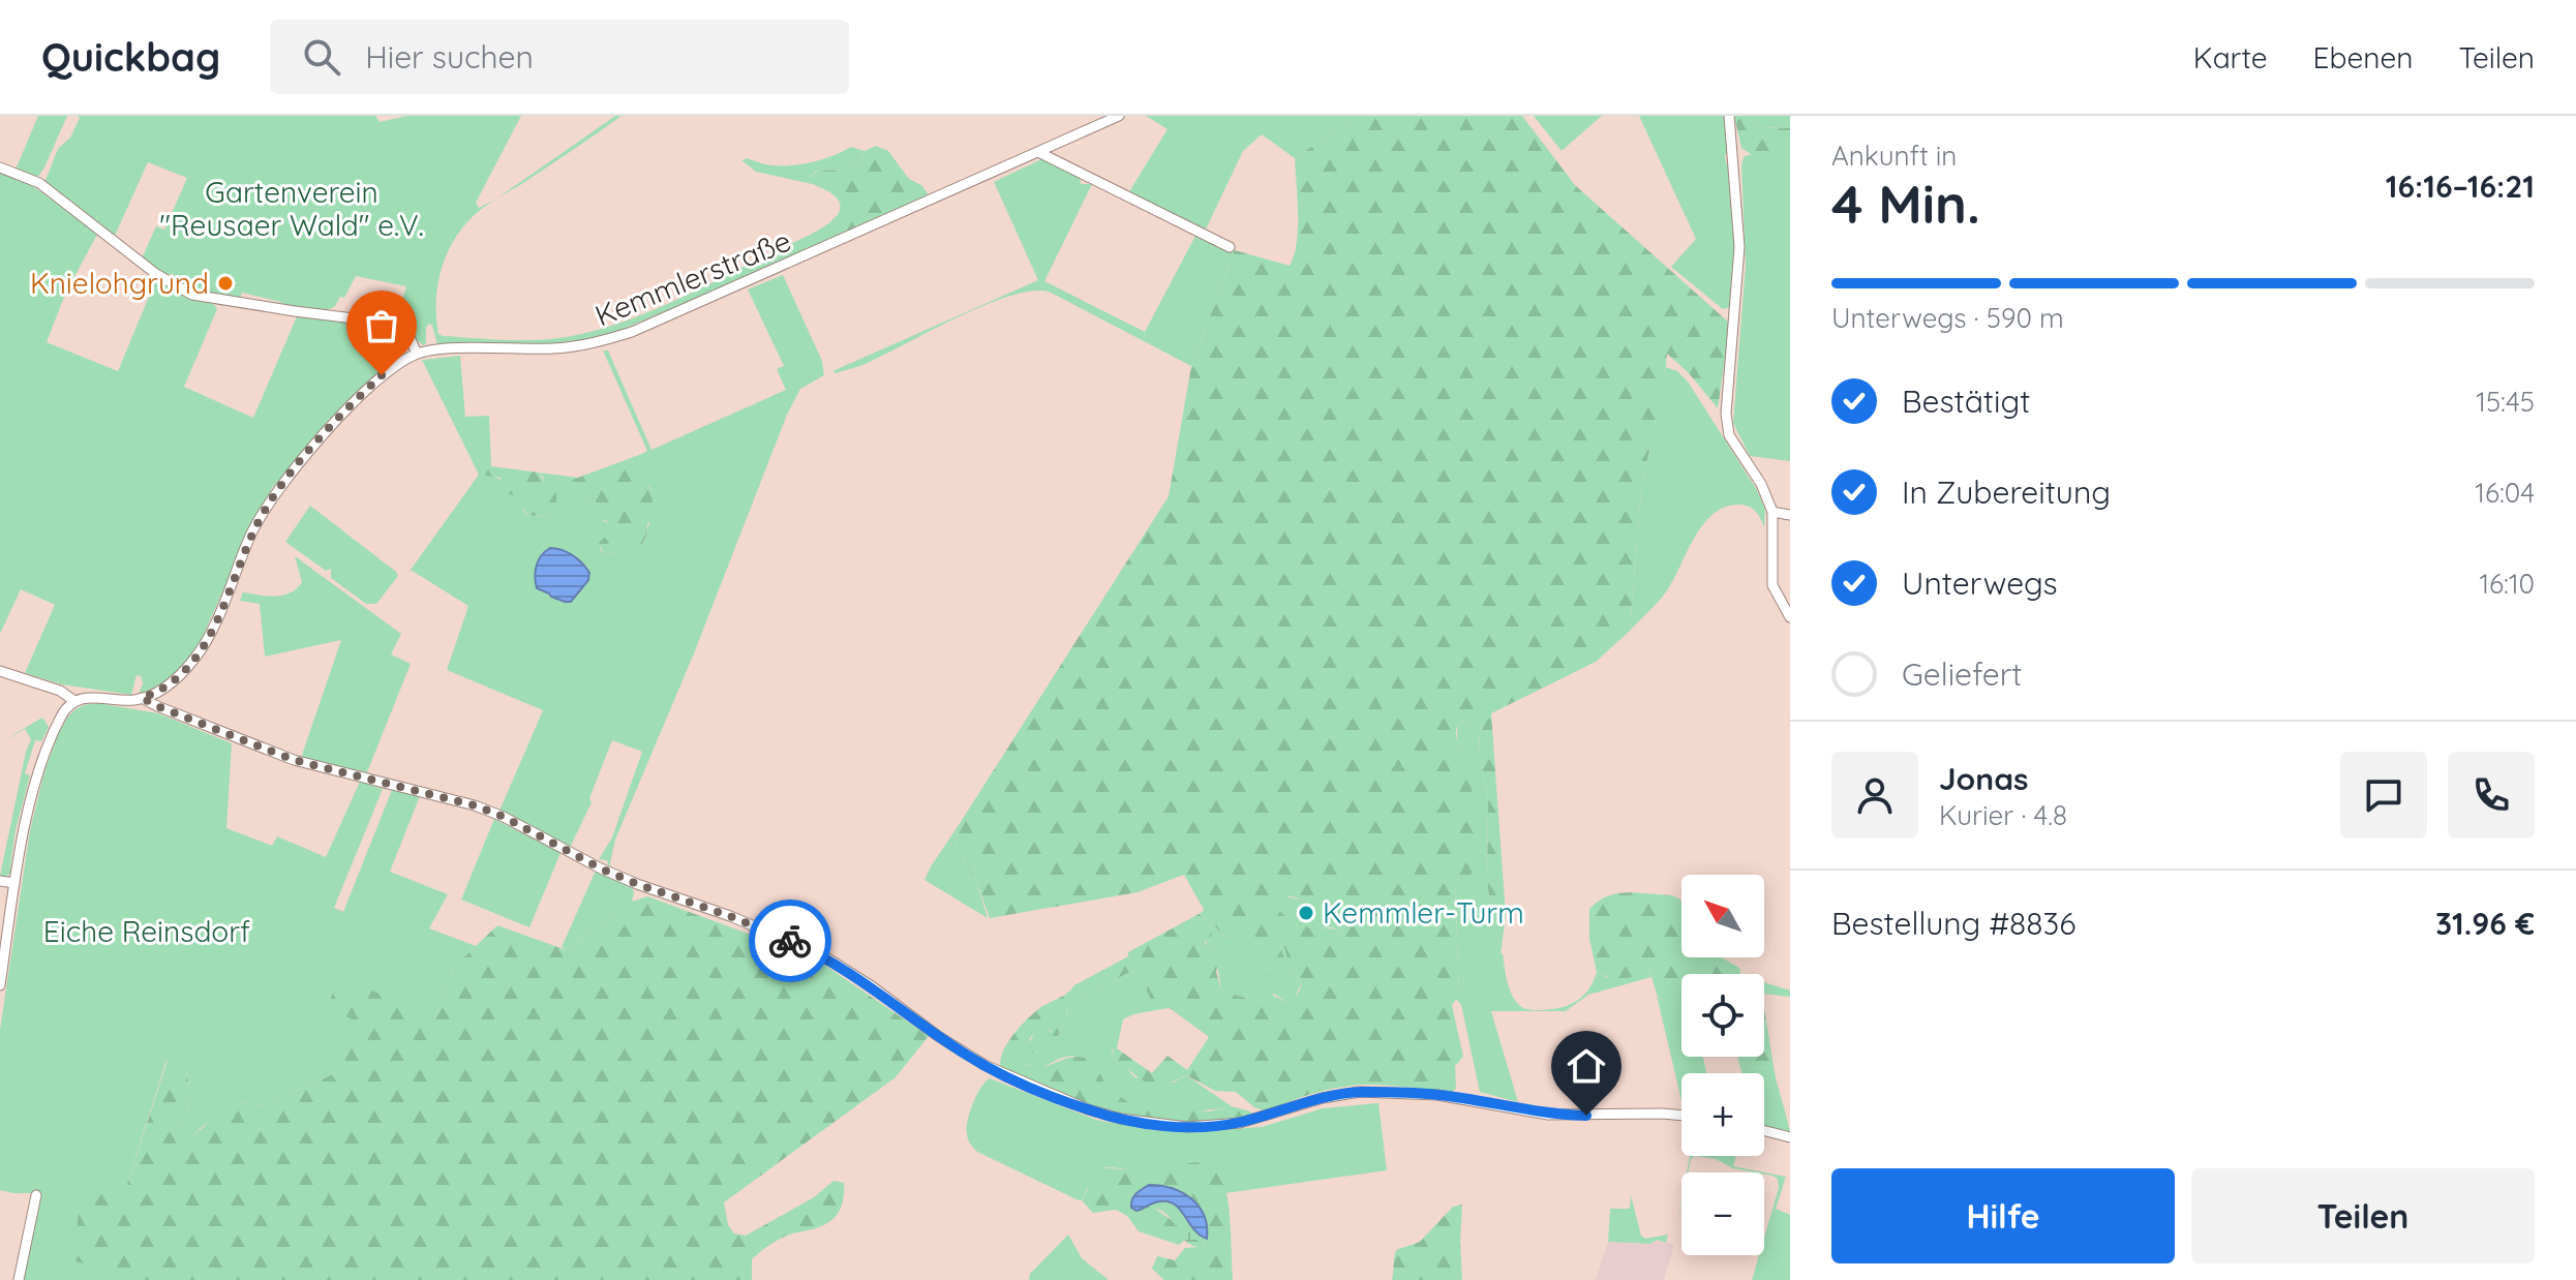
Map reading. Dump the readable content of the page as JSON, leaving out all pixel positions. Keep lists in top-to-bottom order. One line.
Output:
{"streets":{"street":["Kemmlerstraße"]},"parks":["Gartenverein \"Reusaer Wald\" e.V.","Eiche Reinsdorf"],"places":["Knielohgrund","Kemmler-Turm"],"north":"top left","page":{"header":"Quickbag","search":"Hier suchen","nav":["Karte","Ebenen","Teilen"],"heading":["4 Min.","Ankunft in","16:16–16:21"],"panel":["Jonas","Kurier · 4.8","Bestellung #8836","31.96 €"],"bar":"Unterwegs · 590 m","list":[["Bestätigt","15:45"],["In Zubereitung","16:04"],["Unterwegs","16:10"],"Geliefert"],"map_buttons":["+","−"],"buttons":["Hilfe","Teilen"]}}
